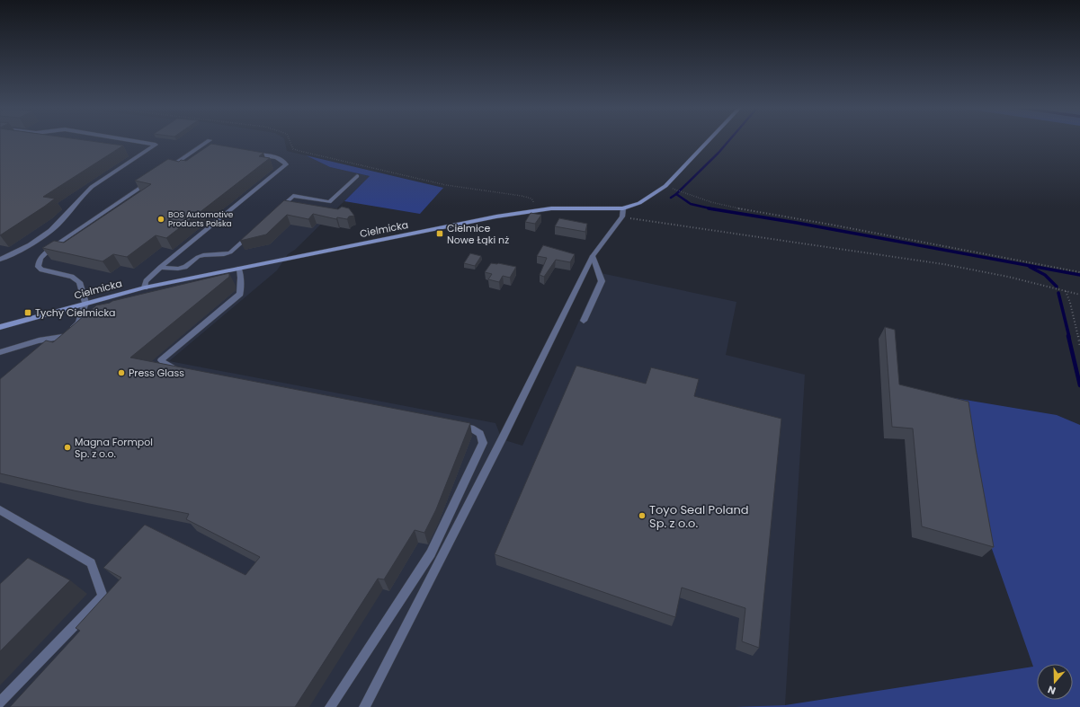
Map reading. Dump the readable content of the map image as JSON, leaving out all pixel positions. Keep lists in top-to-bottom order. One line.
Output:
{"streets":{"street":["Cielmicka"]},"places":{"other":["BOS Automotive Products Polska","Press Glass","Magna Formpol Sp. z o.o.","Toyo Seal Poland Sp. z o.o."],"transit":["Cielmice Nowe Łąki nż","Tychy Cielmicka"]},"north":"bottom"}
